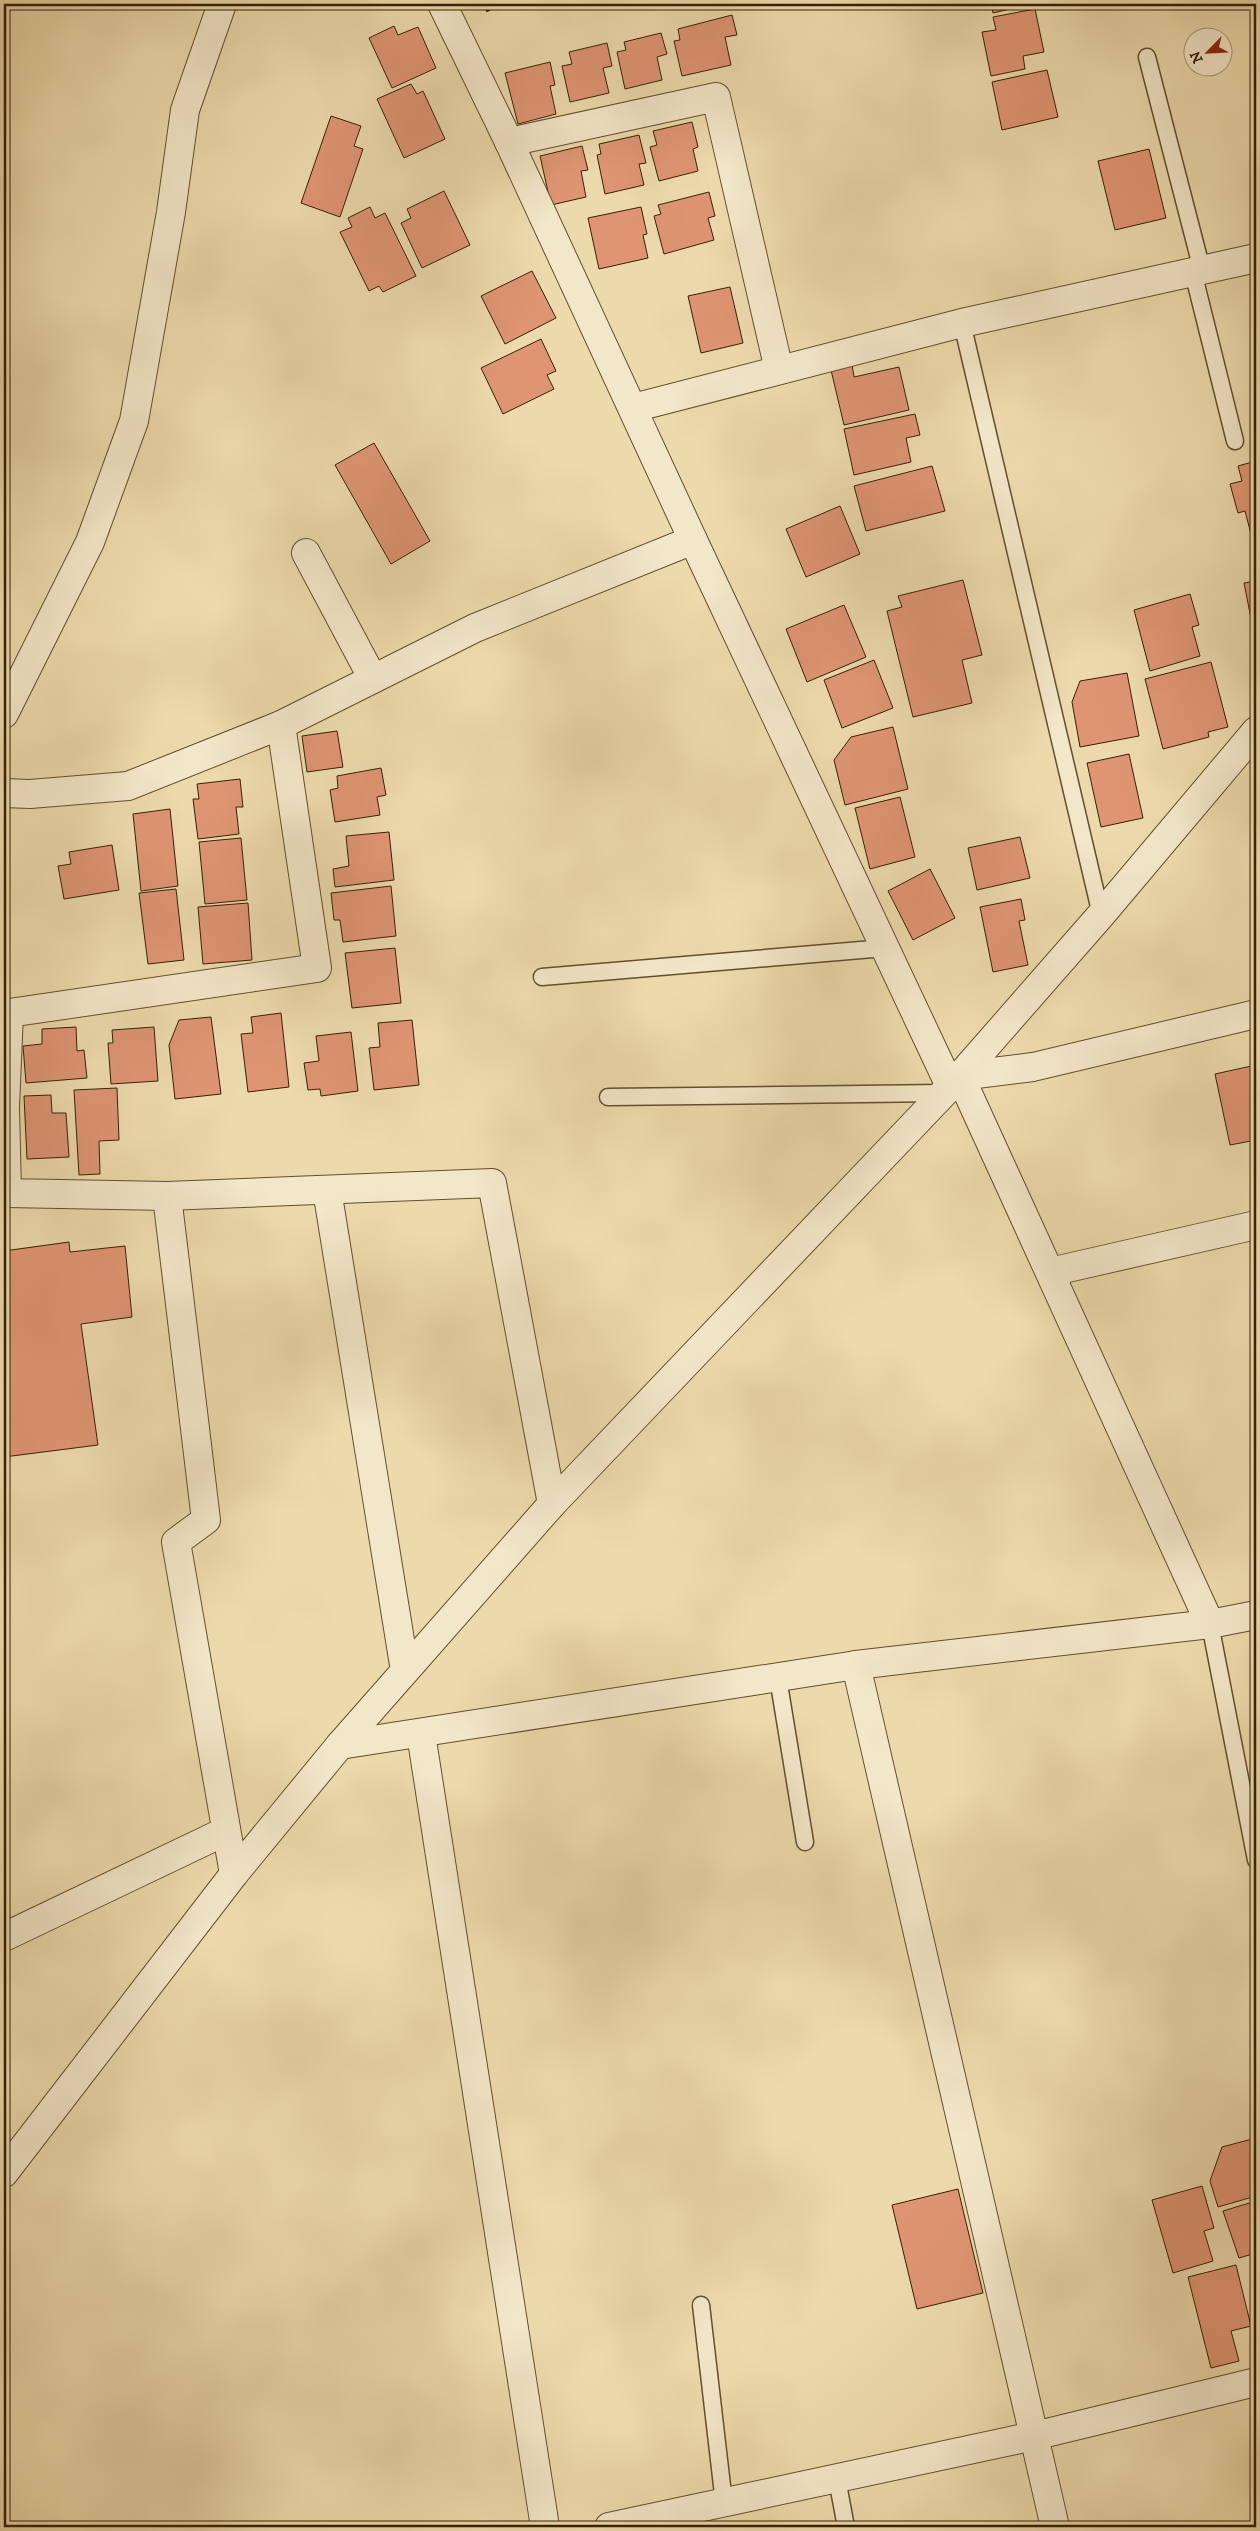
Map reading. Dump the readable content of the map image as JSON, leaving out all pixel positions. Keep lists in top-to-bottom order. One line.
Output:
{"north":"bottom left"}
